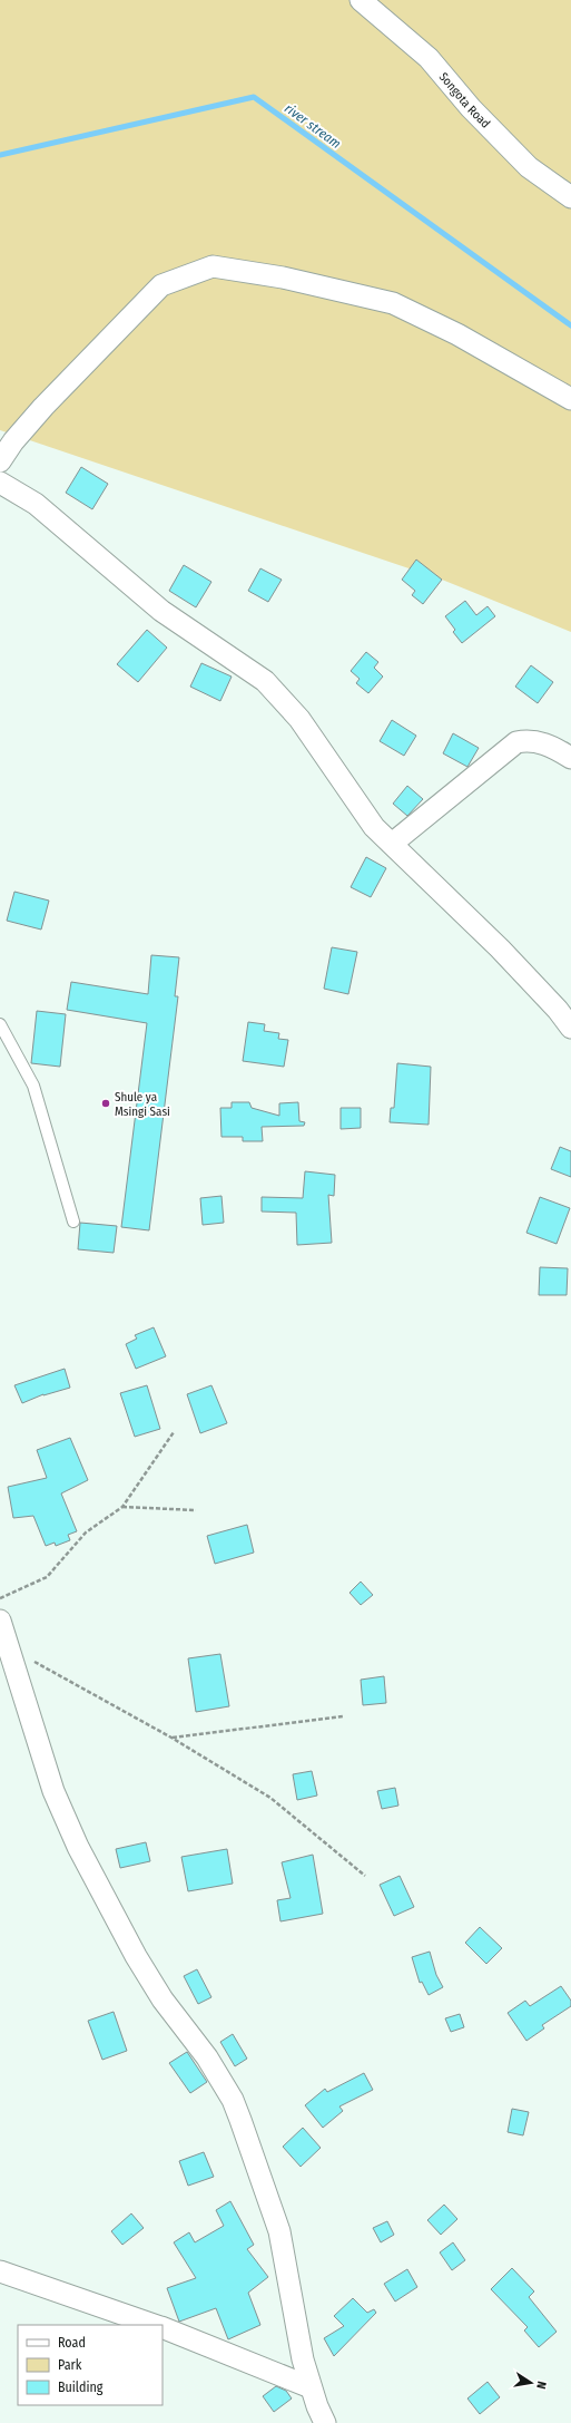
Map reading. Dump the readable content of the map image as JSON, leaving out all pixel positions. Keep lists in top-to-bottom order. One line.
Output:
{"streets":{"street":["Songota Road"]},"water":["river stream"],"places":["Shule ya Msingi Sasi"],"legend":["Road","Park","Building"],"north":"right"}
